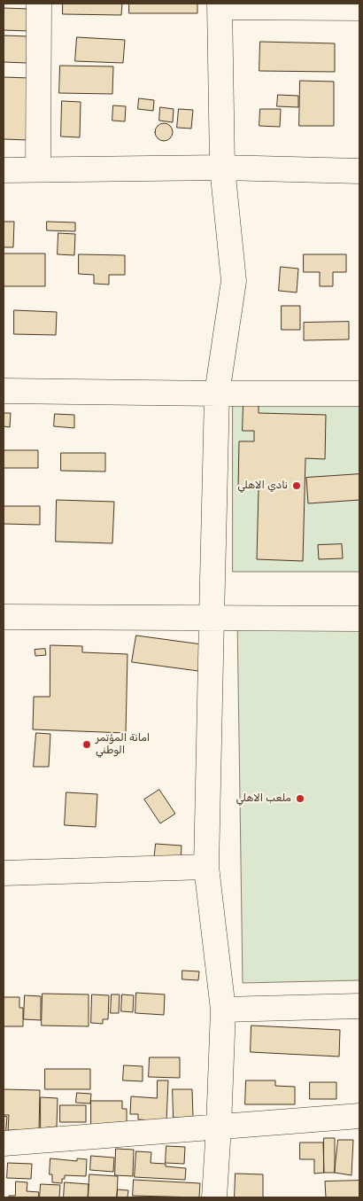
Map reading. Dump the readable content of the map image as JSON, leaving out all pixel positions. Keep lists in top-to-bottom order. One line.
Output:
{"places":["نادي الاهلي","امانة المؤتمر الوطني","ملعب الاهلي"]}
